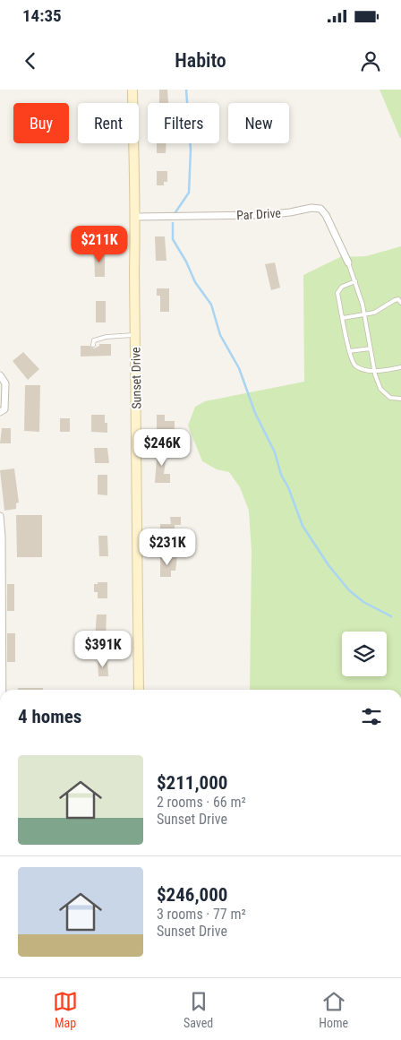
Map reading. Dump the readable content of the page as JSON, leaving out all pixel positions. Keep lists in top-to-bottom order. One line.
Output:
{"streets":{"street":["Par Drive","Sunset Drive"]},"crossings":[["Par Drive","Sunset Drive"]],"page":{"status":"14:35","header":"Habito","chip":["Buy","Rent","Filters","New"],"price":["$211K","$246K","$231K","$391K"],"heading":"4 homes","list":[{"name":"$211,000","note":"2 rooms · 66 m² · Sunset Drive"},{"name":"$246,000","note":"3 rooms · 77 m² · Sunset Drive"}],"tabs":["Map","Saved","Home"]}}
